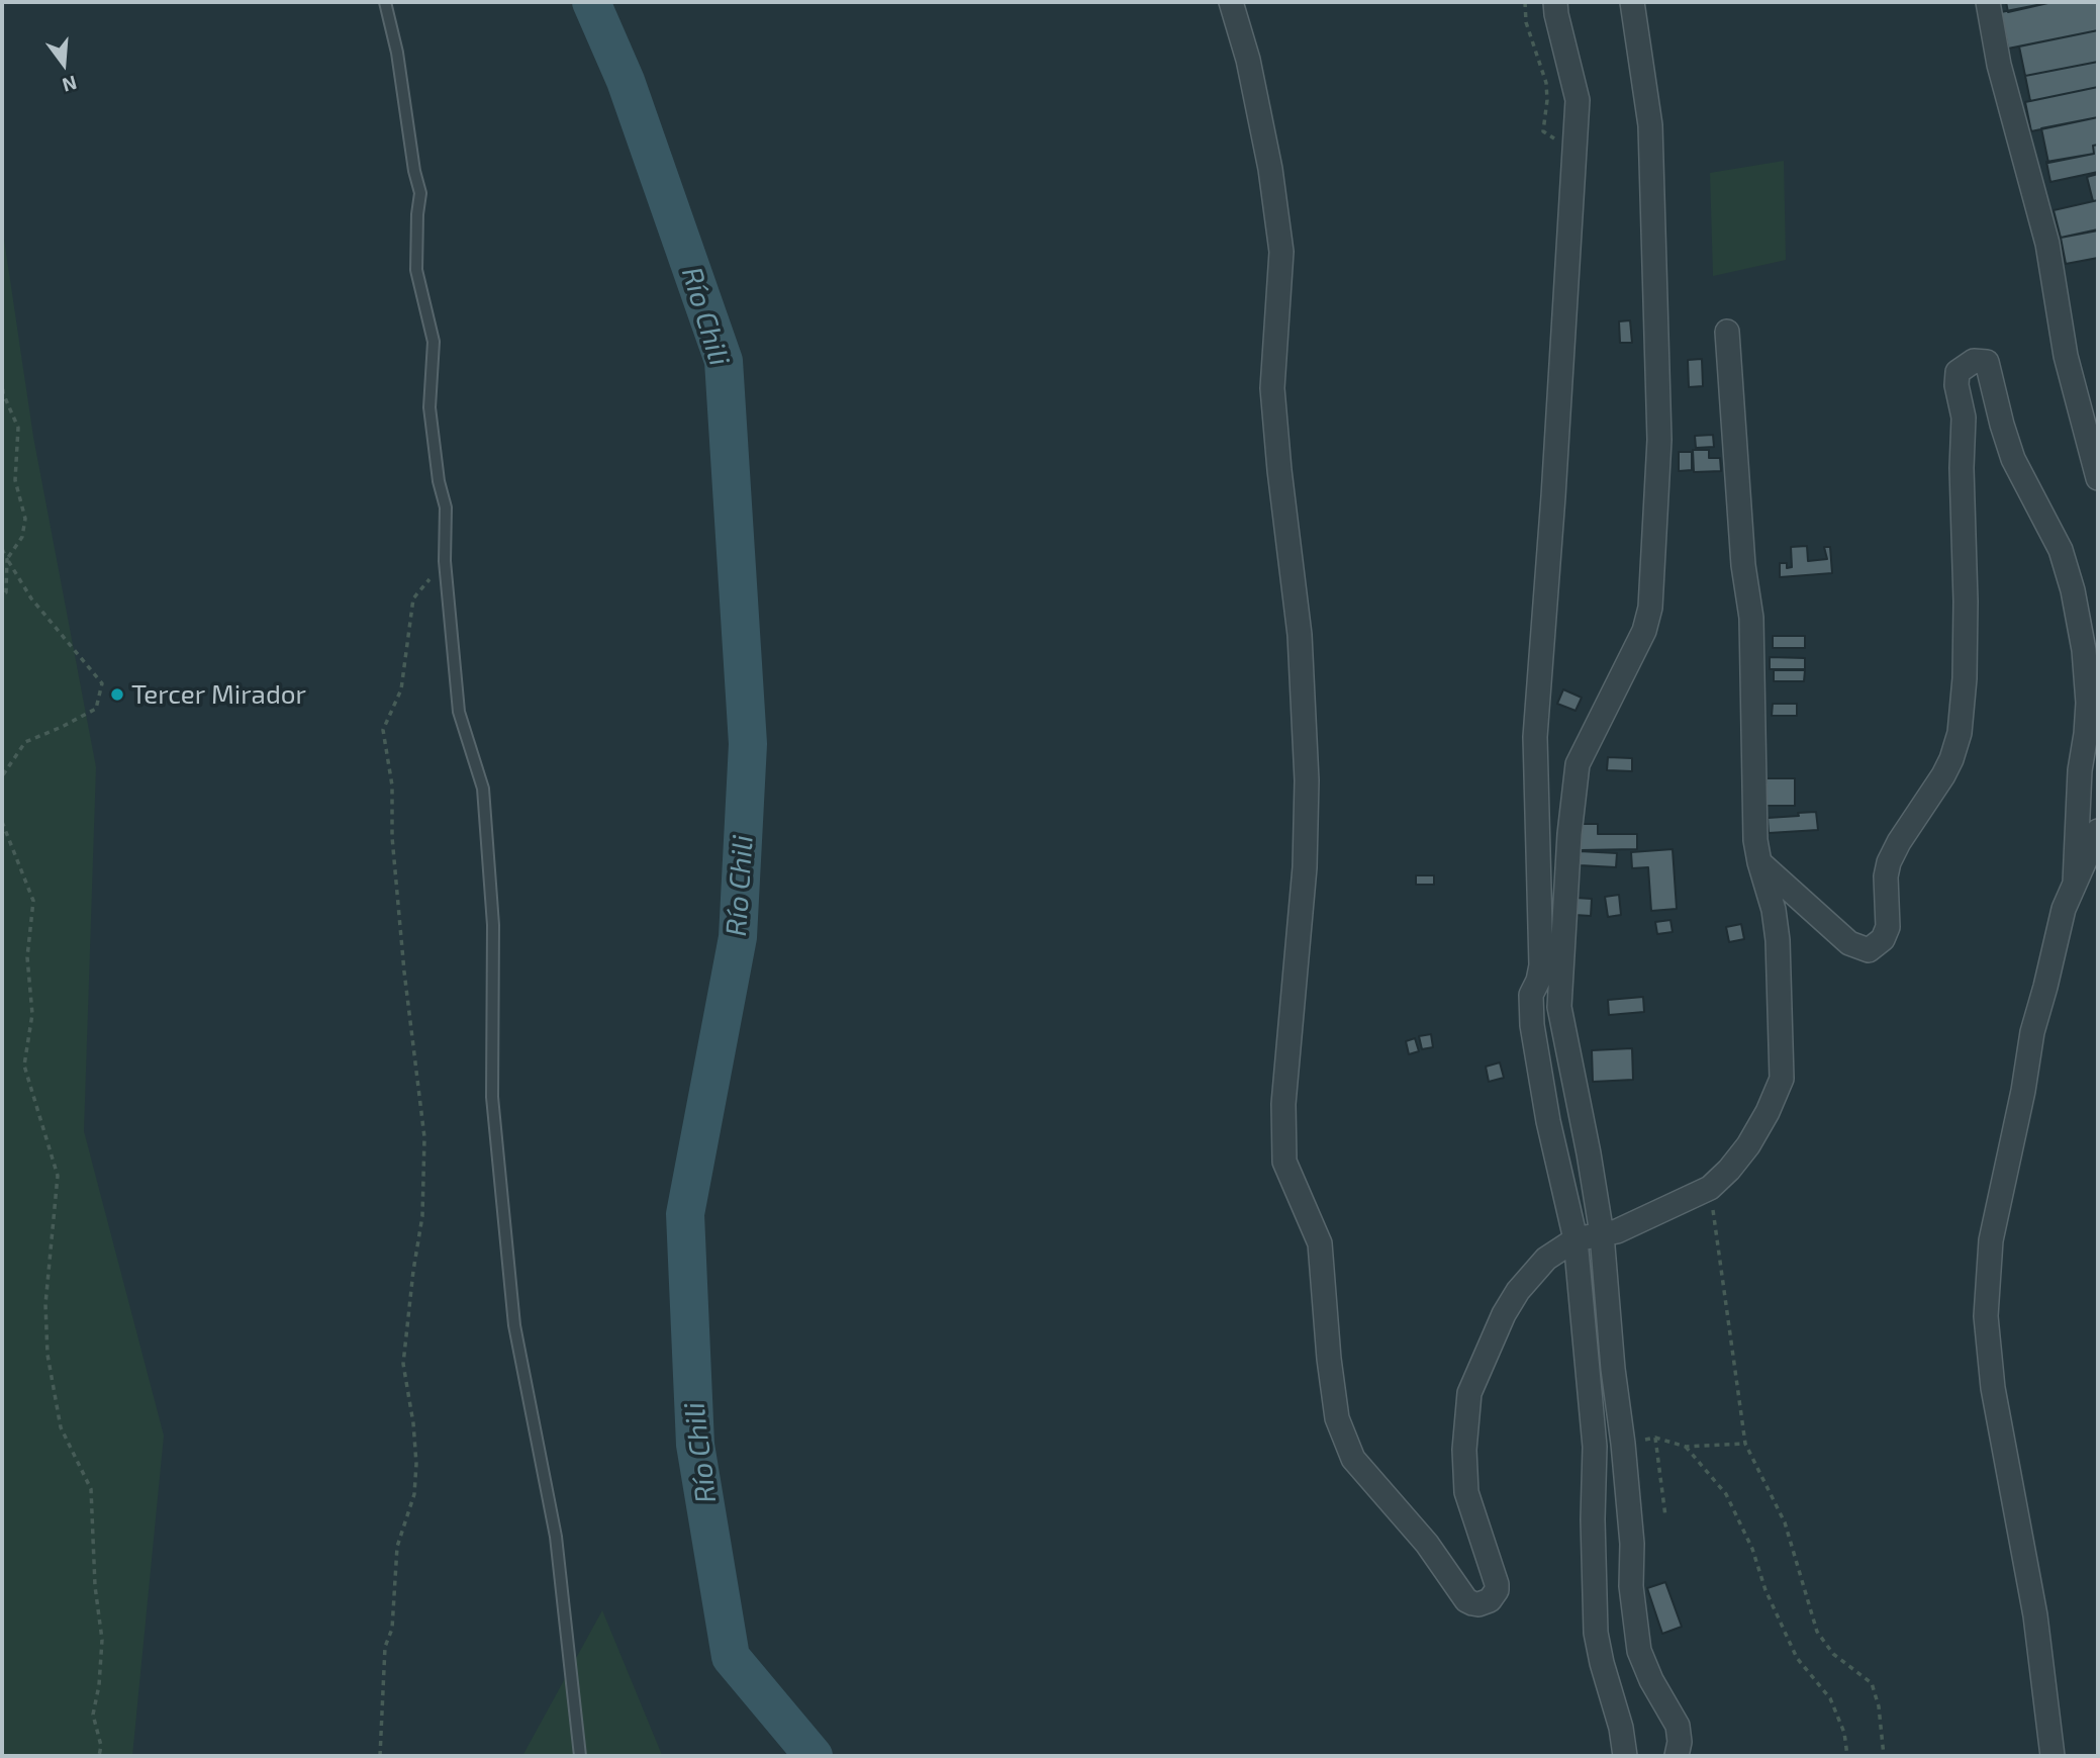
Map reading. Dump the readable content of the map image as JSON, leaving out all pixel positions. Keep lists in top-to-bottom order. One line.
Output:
{"water":["Río Chili"],"places":["Tercer Mirador"],"north":"bottom"}
